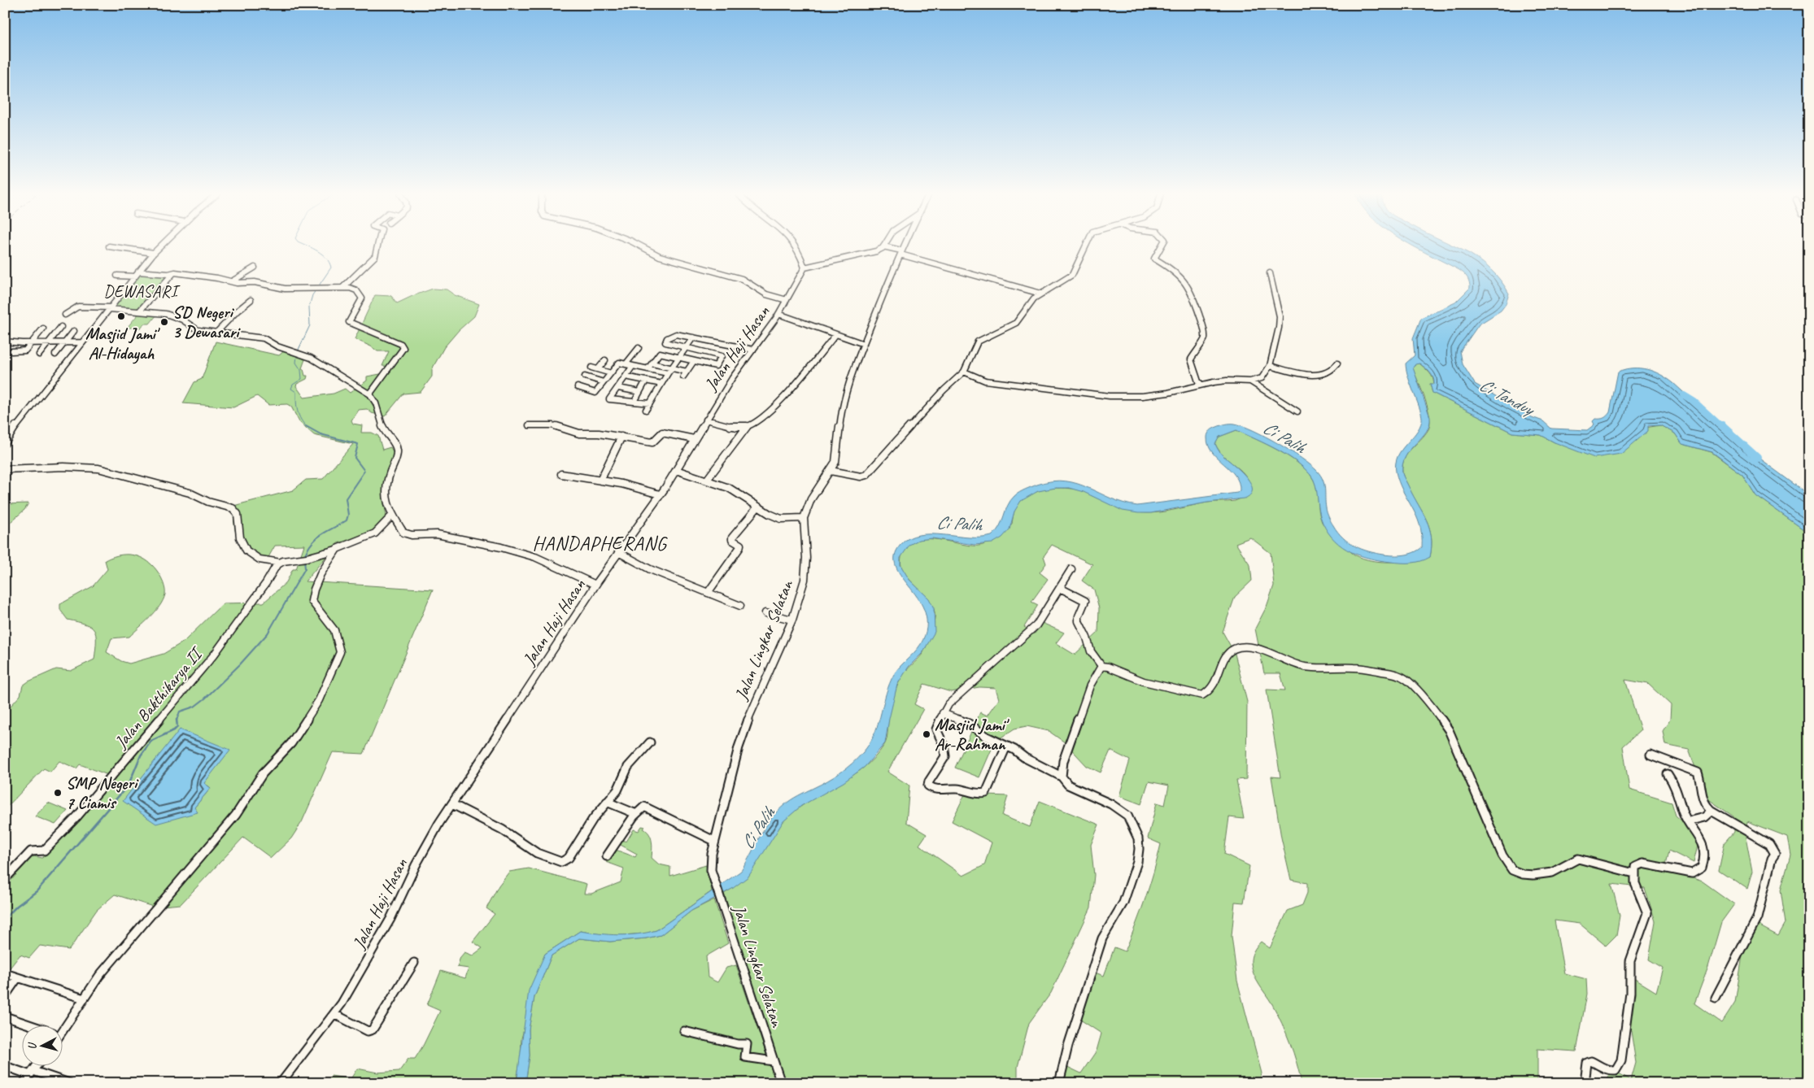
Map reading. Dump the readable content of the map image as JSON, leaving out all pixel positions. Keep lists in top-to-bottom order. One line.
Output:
{"streets":{"street":["Jalan Haji Hasan","Jalan Lingkar Selatan","Jalan Bakthikarya II"]},"districts":["DEWASARI","HANDAPHERANG"],"water":["Ci Tanduy","Ci Palih"],"places":["Masjid Jami' Al-Hidayah","SD Negeri 3 Dewasari","Masjid Jami' Ar-Rahman","SMP Negeri 7 Ciamis"],"north":"left"}
